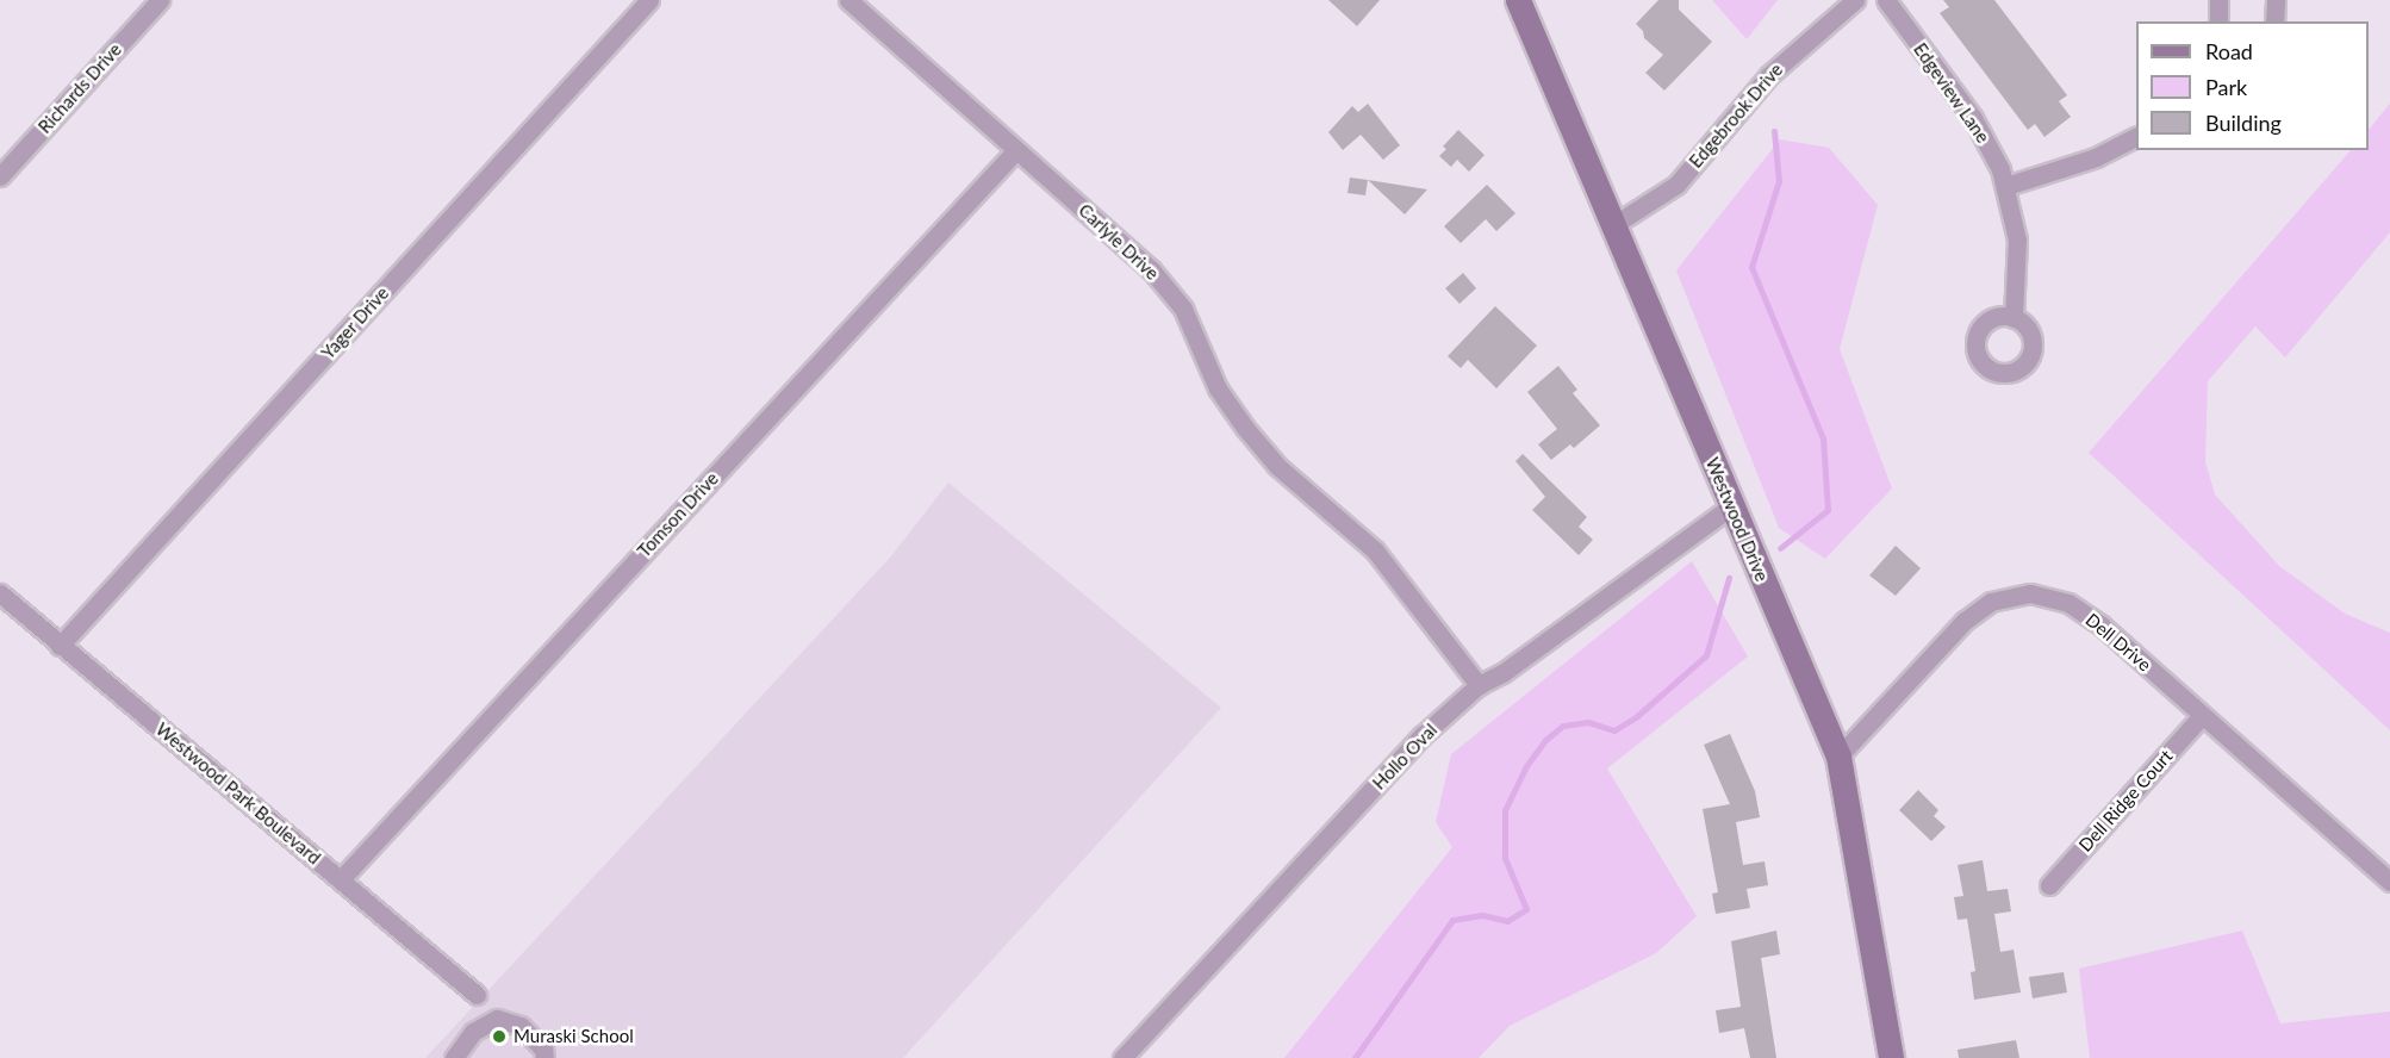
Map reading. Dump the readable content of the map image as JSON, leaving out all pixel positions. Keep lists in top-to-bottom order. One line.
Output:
{"streets":{"street":["Richards Drive","Edgeview Lane","Edgebrook Drive","Carlyle Drive","Yager Drive","Tomson Drive","Westwood Drive","Dell Drive","Hollo Oval","Westwood Park Boulevard","Dell Ridge Court"]},"crossings":[["Edgebrook Drive","Westwood Drive"],["Carlyle Drive","Tomson Drive"],["Carlyle Drive","Hollo Oval"],["Yager Drive","Westwood Park Boulevard"],["Tomson Drive","Westwood Park Boulevard"],["Westwood Drive","Dell Drive"],["Westwood Drive","Hollo Oval"],["Dell Drive","Dell Ridge Court"]],"places":["Muraski School"],"legend":["Road","Park","Building"]}
